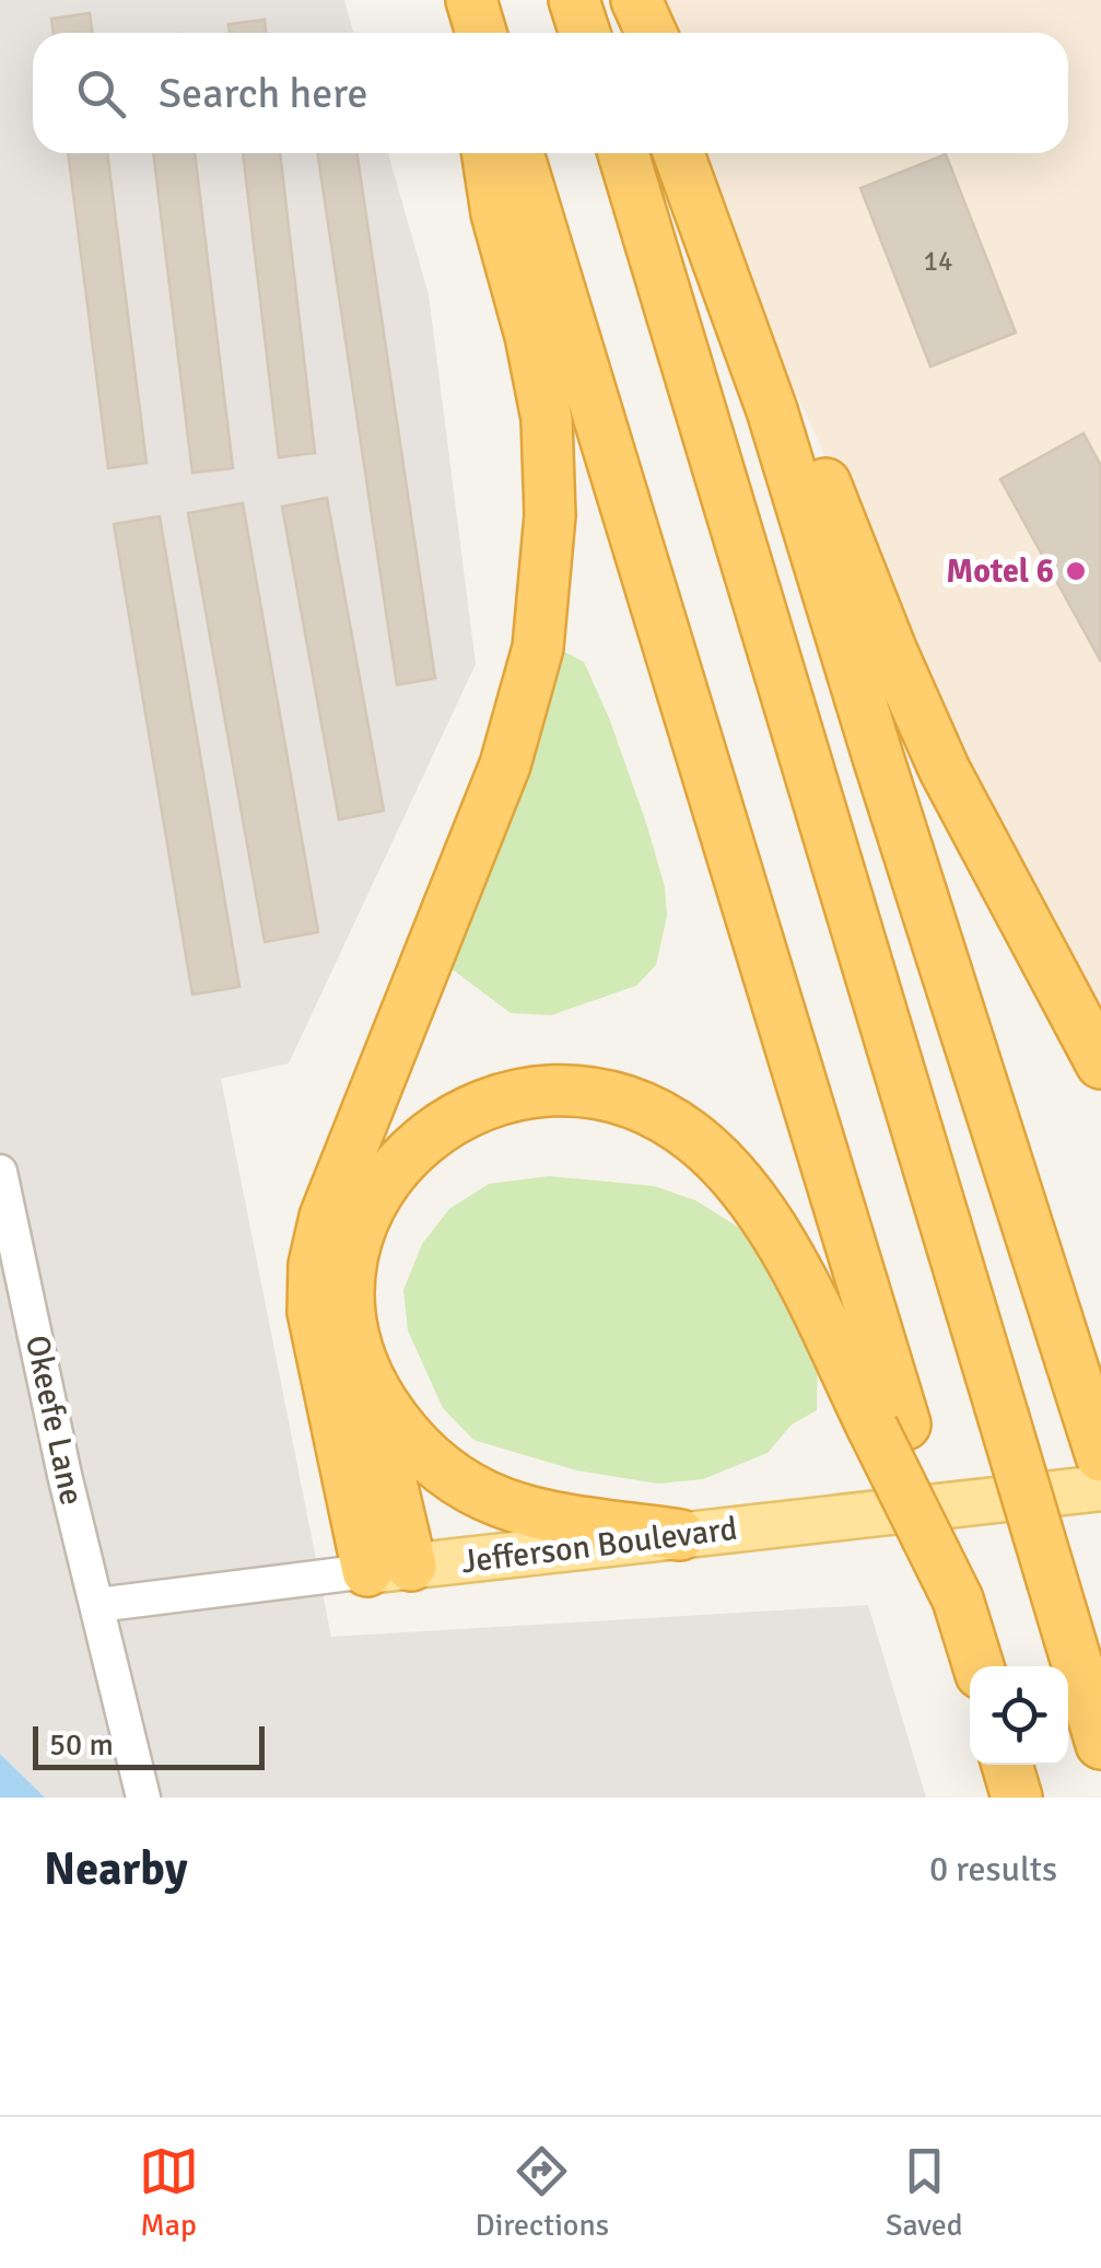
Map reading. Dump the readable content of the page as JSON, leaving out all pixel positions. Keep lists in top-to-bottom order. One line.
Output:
{"streets":{"main road":["Jefferson Boulevard"],"street":["Okeefe Lane"]},"crossings":[["Okeefe Lane","Jefferson Boulevard"]],"places":["Motel 6"],"house_numbers":["14"],"scale_bar":"50 m","page":{"search":"Search here","scale":"50 m","heading":["Nearby","0 results"],"nav":["Map","Directions","Saved"]}}
